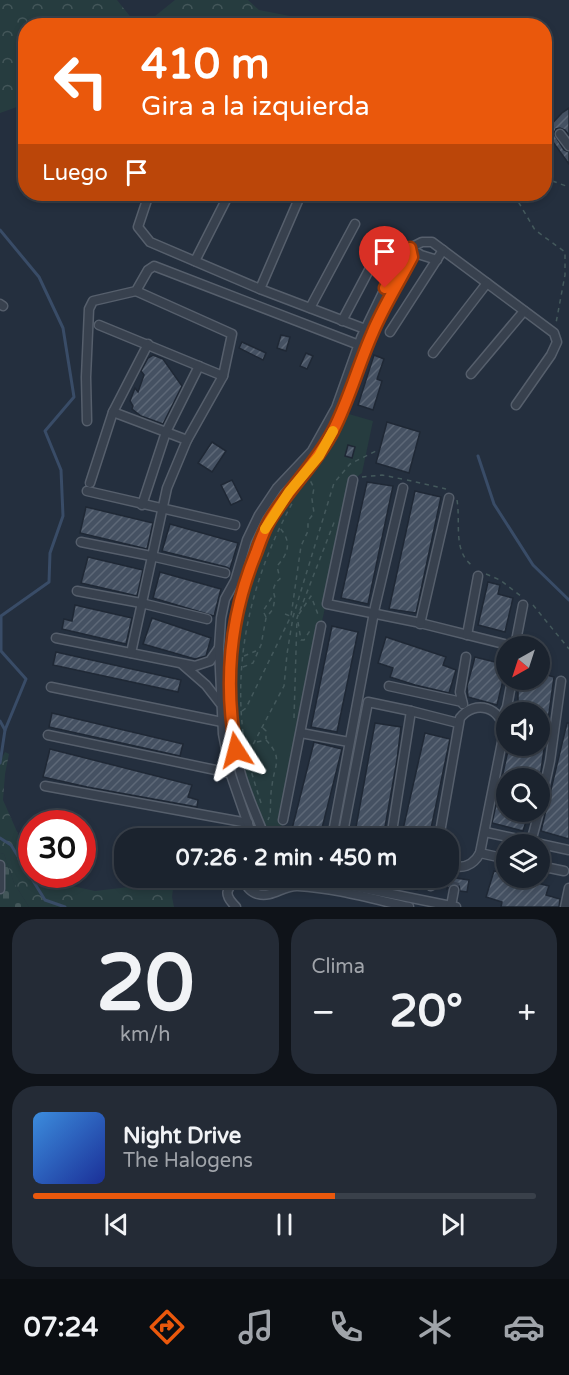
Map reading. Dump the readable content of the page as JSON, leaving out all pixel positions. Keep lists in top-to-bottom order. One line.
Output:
{"north":"bottom left","page":{"turn":["410 m","Gira a la izquierda"],"then":"Luego","limit":"30","trip":"07:26 · 2 min · 450 m","tile":[["20","km/h"],"Clima"],"heat":["−","20°","+"],"song":["Night Drive","The Halogens"],"tabs":"07:24"}}
